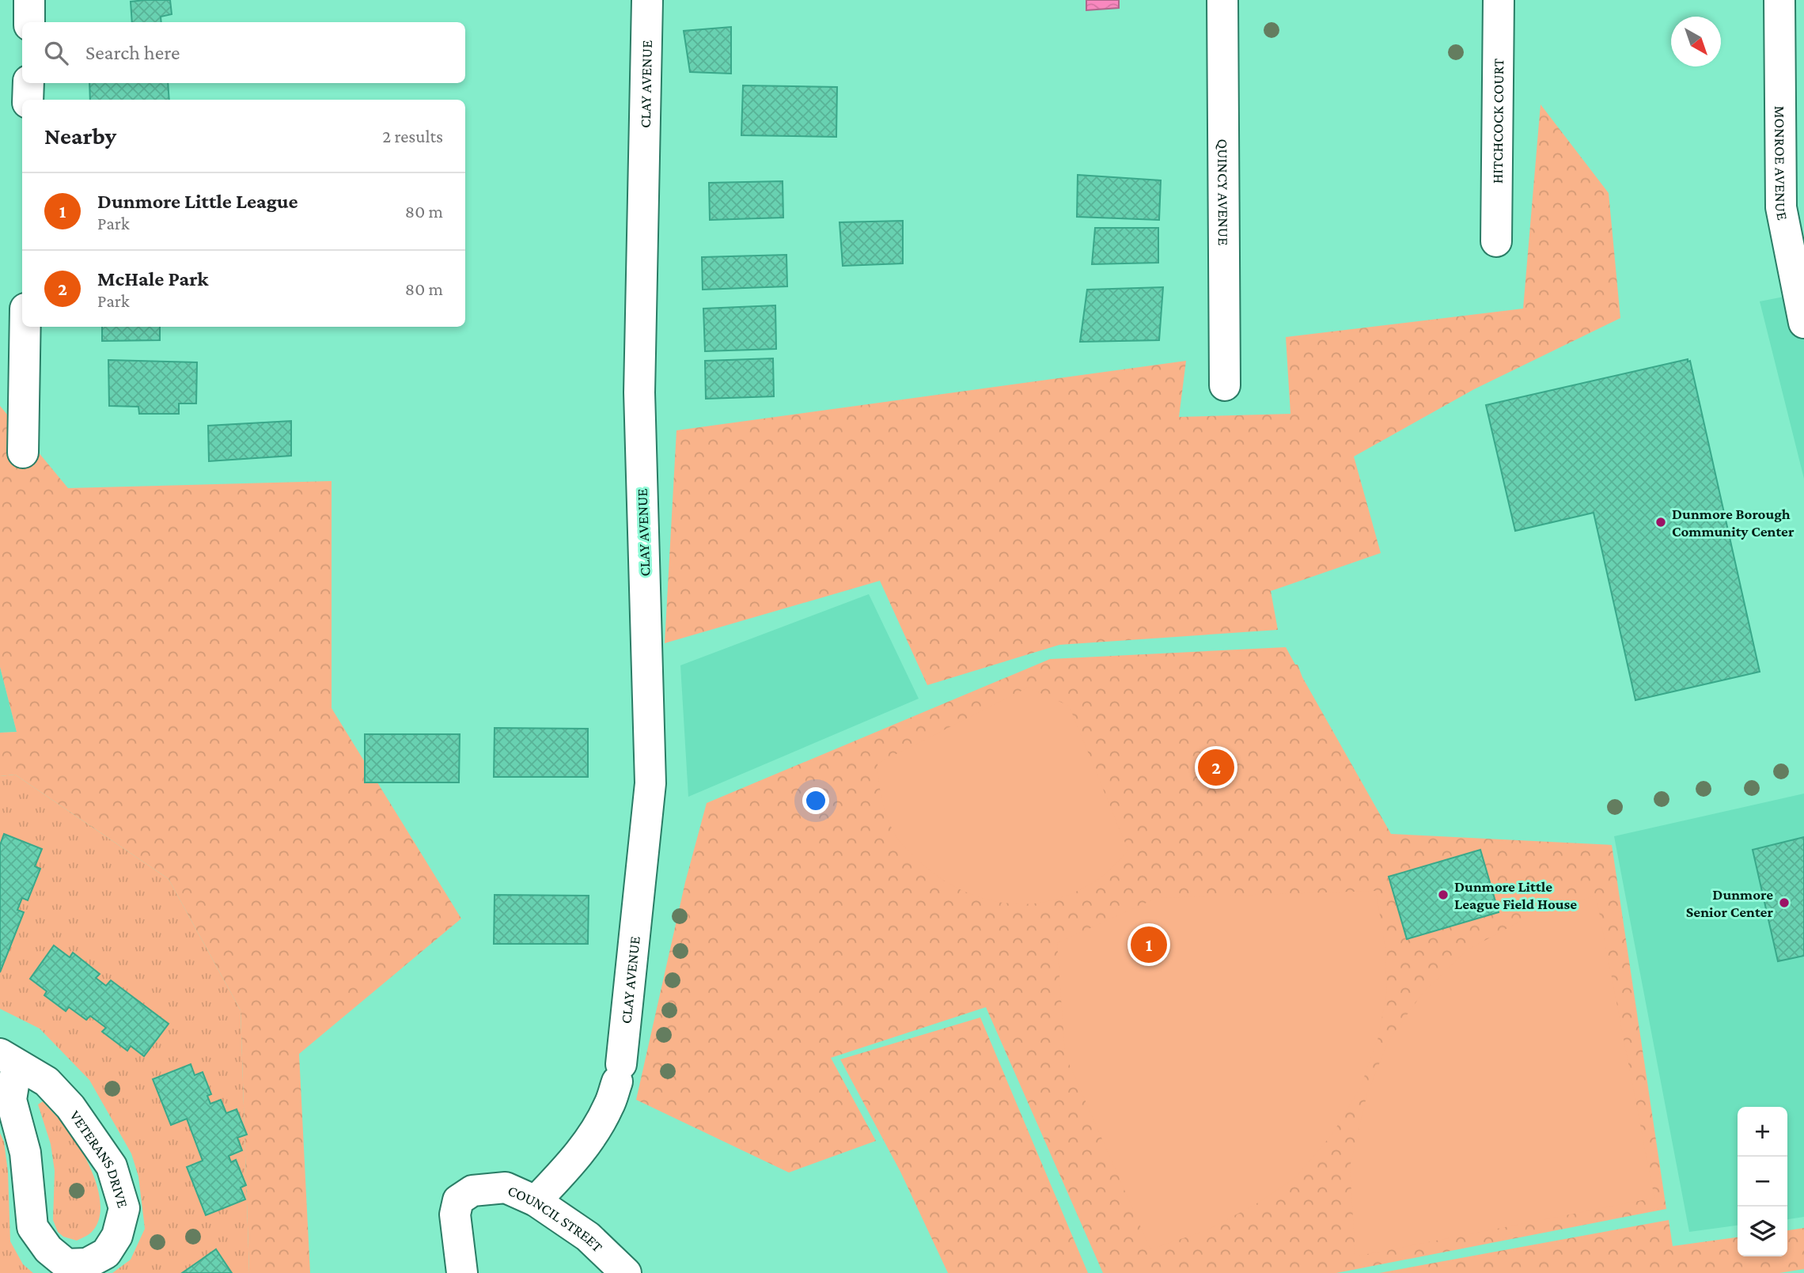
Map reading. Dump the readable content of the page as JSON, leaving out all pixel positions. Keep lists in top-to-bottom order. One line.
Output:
{"streets":{"street":["CLAY AVENUE","HITCHCOCK COURT","MONROE AVENUE","QUINCY AVENUE","VETERANS DRIVE","COUNCIL STREET"]},"crossings":[["CLAY AVENUE","COUNCIL STREET"]],"places":["Dunmore Borough Community Center","Dunmore Little League Field House","Dunmore Senior Center"],"north":"bottom right","page":{"search":"Search here","heading":["Nearby","2 results"],"list":[{"mark":"1","name":"Dunmore Little League","note":"Park","value":"80 m"},{"mark":"2","name":"McHale Park","note":"Park","value":"80 m"}],"pins":["2","1"],"map_buttons":["+","−"]}}
